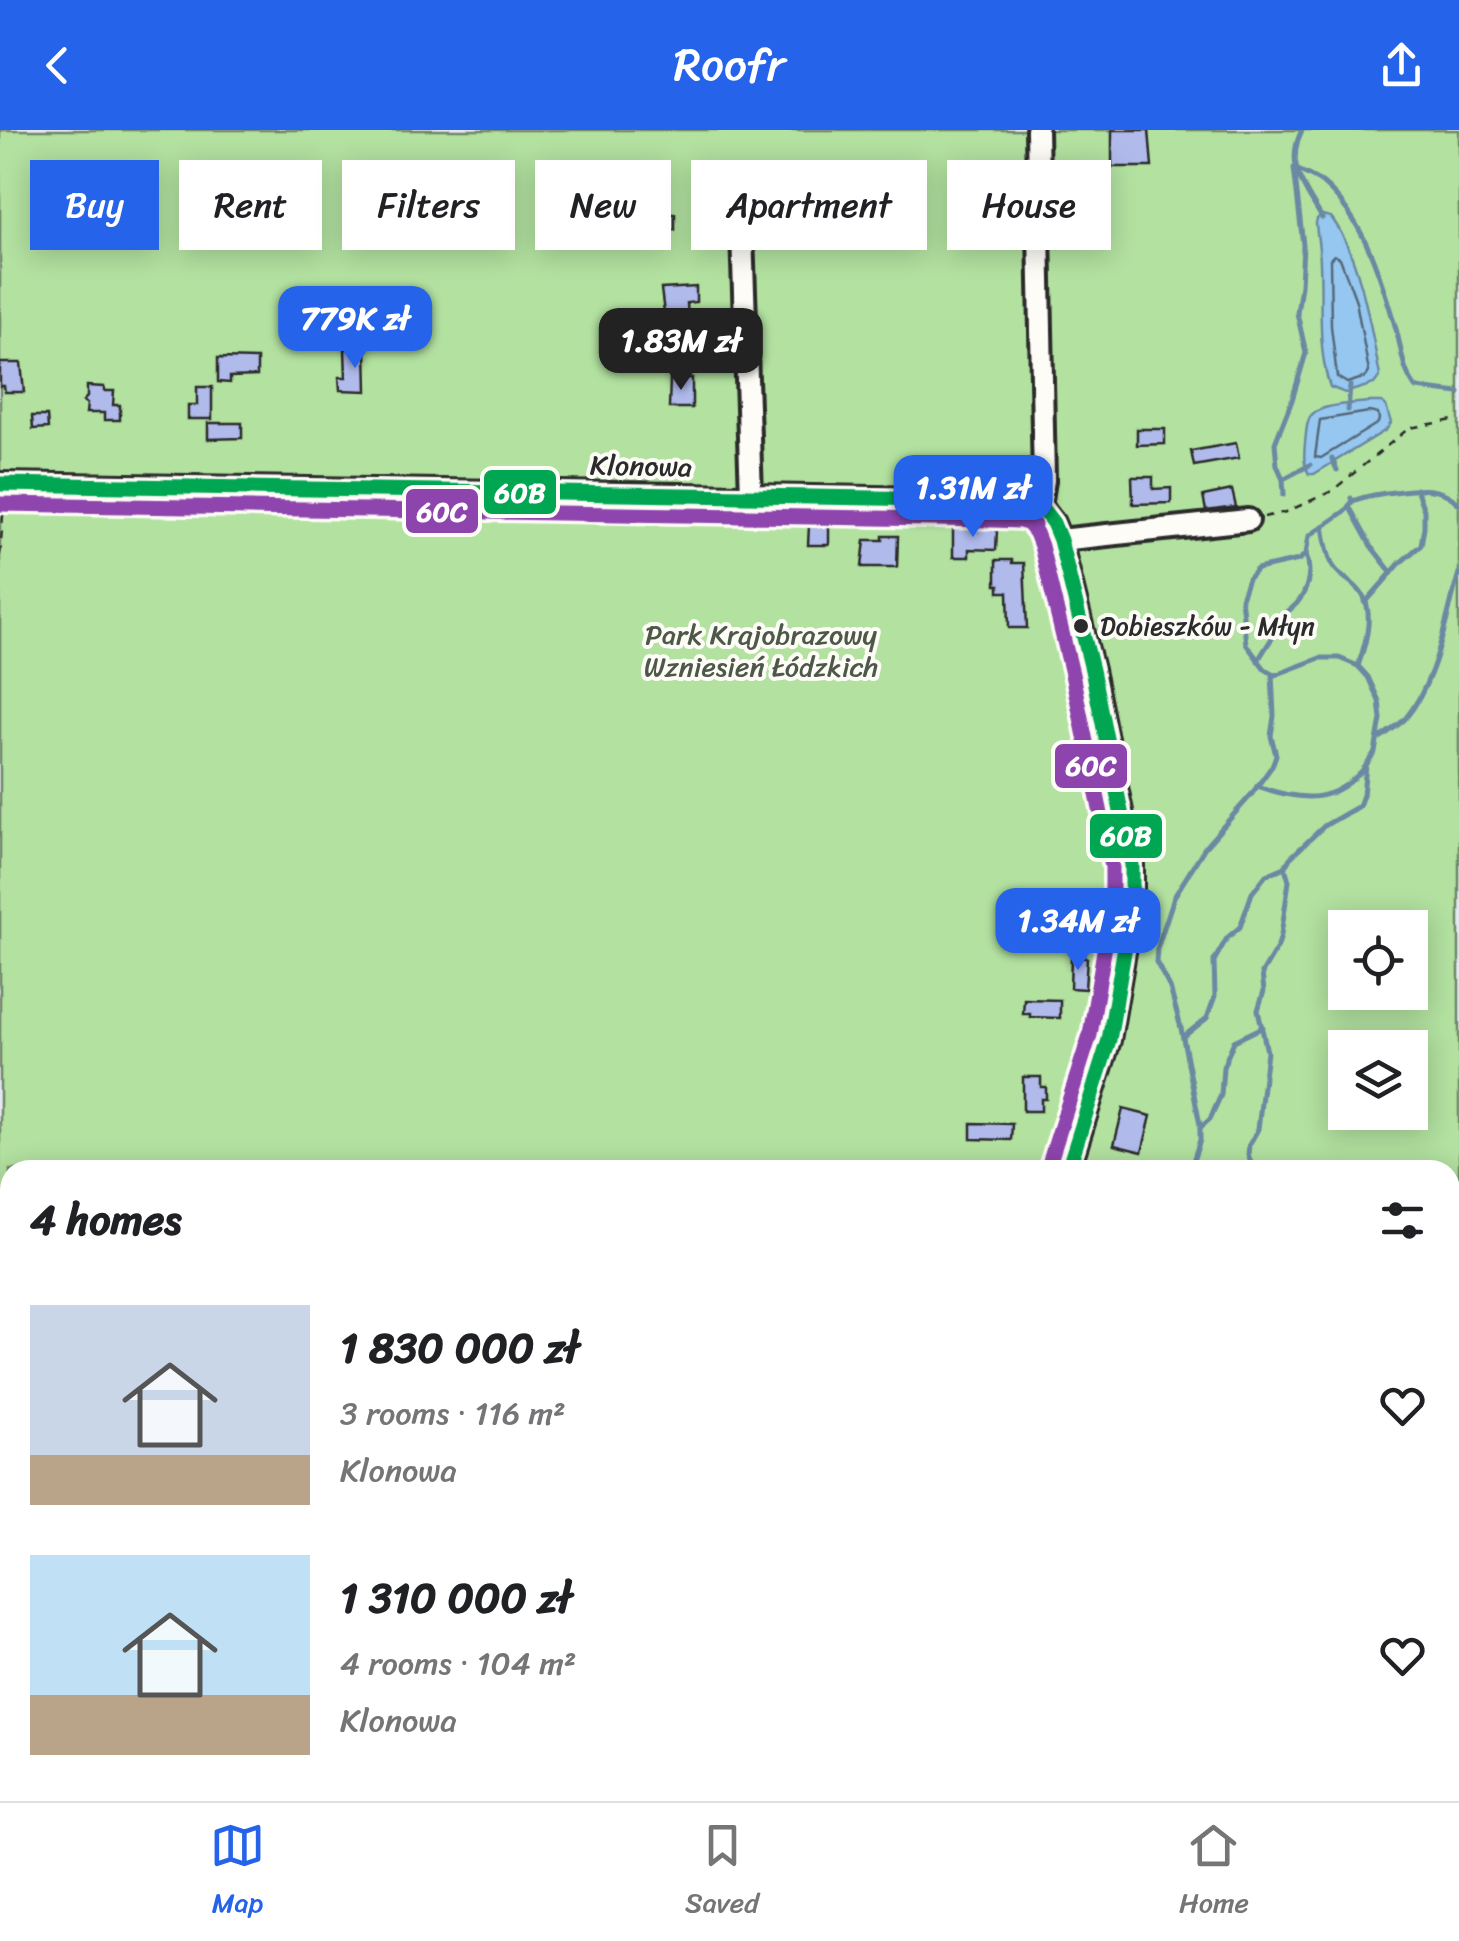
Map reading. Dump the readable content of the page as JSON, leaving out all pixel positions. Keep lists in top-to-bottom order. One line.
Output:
{"streets":{"street":["Klonowa"]},"parks":["Park Krajobrazowy Wzniesień Łódzkich"],"places":["Dobieszków - Młyn"],"lines":["transit line 60B","transit line 60C"],"page":{"header":"Roofr","chip":["Buy","Rent","Filters","New","Apartment","House"],"price":["779K zł","1.83M zł","1.31M zł","1.34M zł"],"heading":"4 homes","list":[{"name":"1 830 000 zł","note":"3 rooms · 116 m² · Klonowa"},{"name":"1 310 000 zł","note":"4 rooms · 104 m² · Klonowa"}],"tabs":["Map","Saved","Home"]}}
